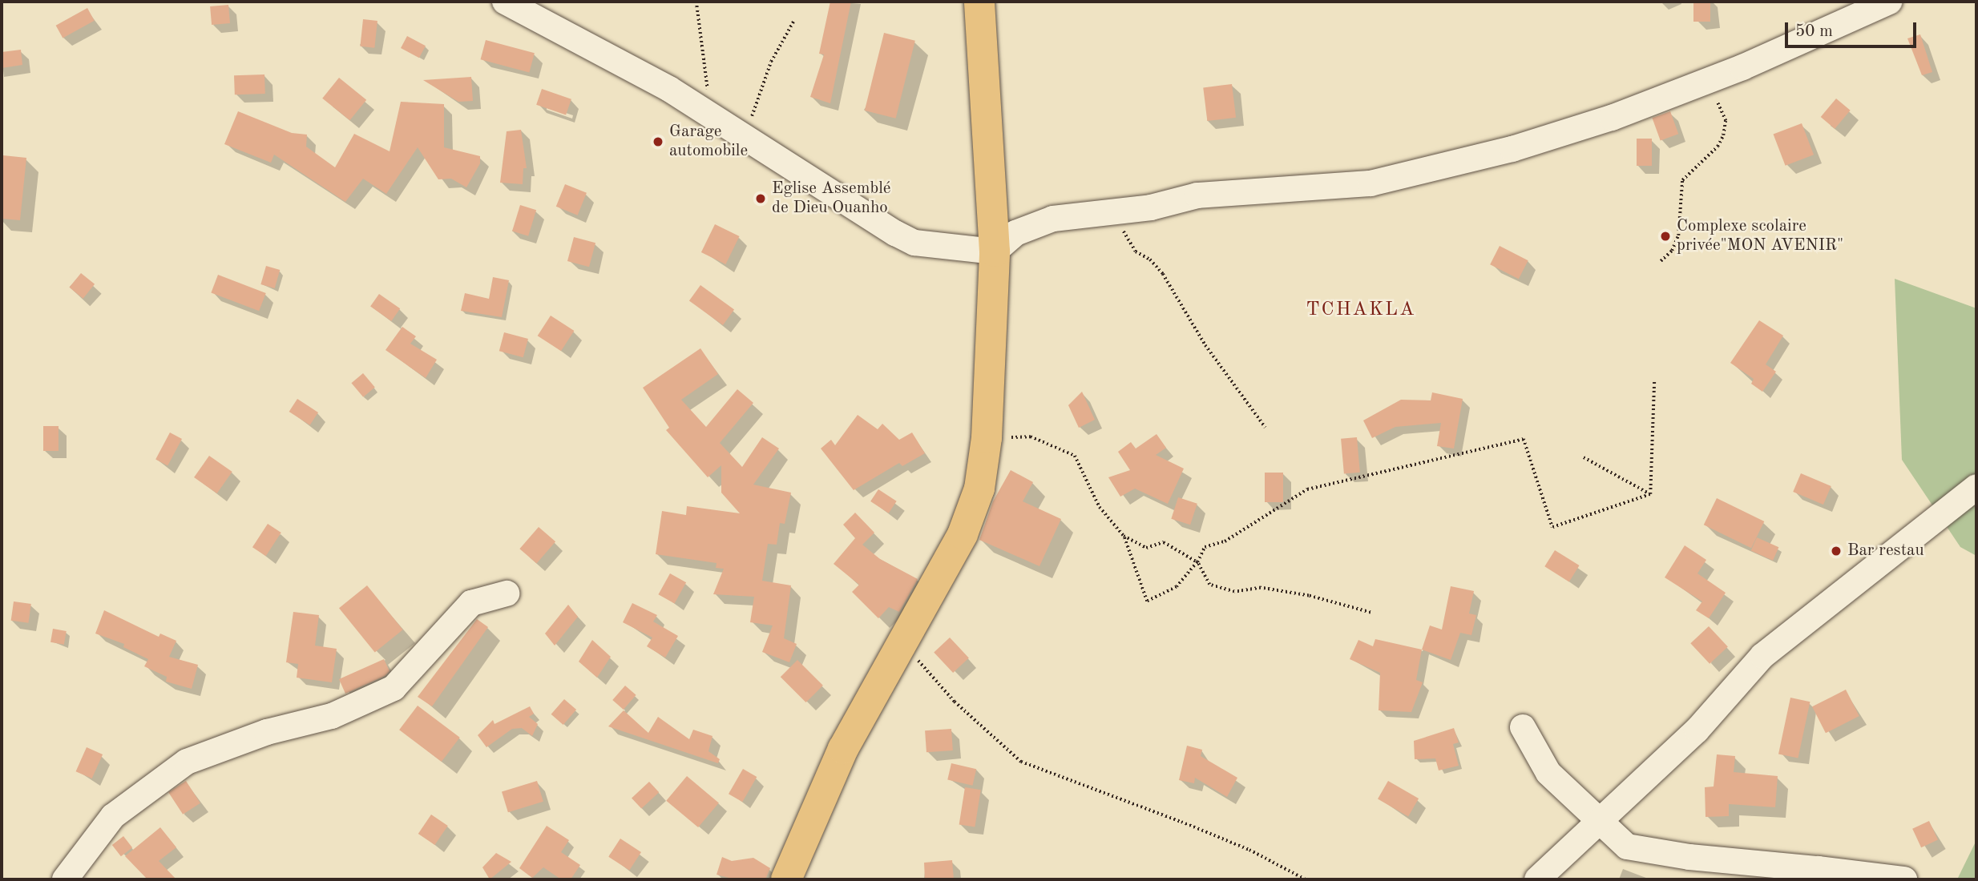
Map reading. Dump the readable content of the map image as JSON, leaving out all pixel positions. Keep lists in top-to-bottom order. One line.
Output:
{"districts":["TCHAKLA"],"places":["Garage automobile","Eglise Assemblé de Dieu Ouanho","Complexe scolaire privée\"MON AVENIR\"","Bar restau"],"scale_bar":"50 m"}
